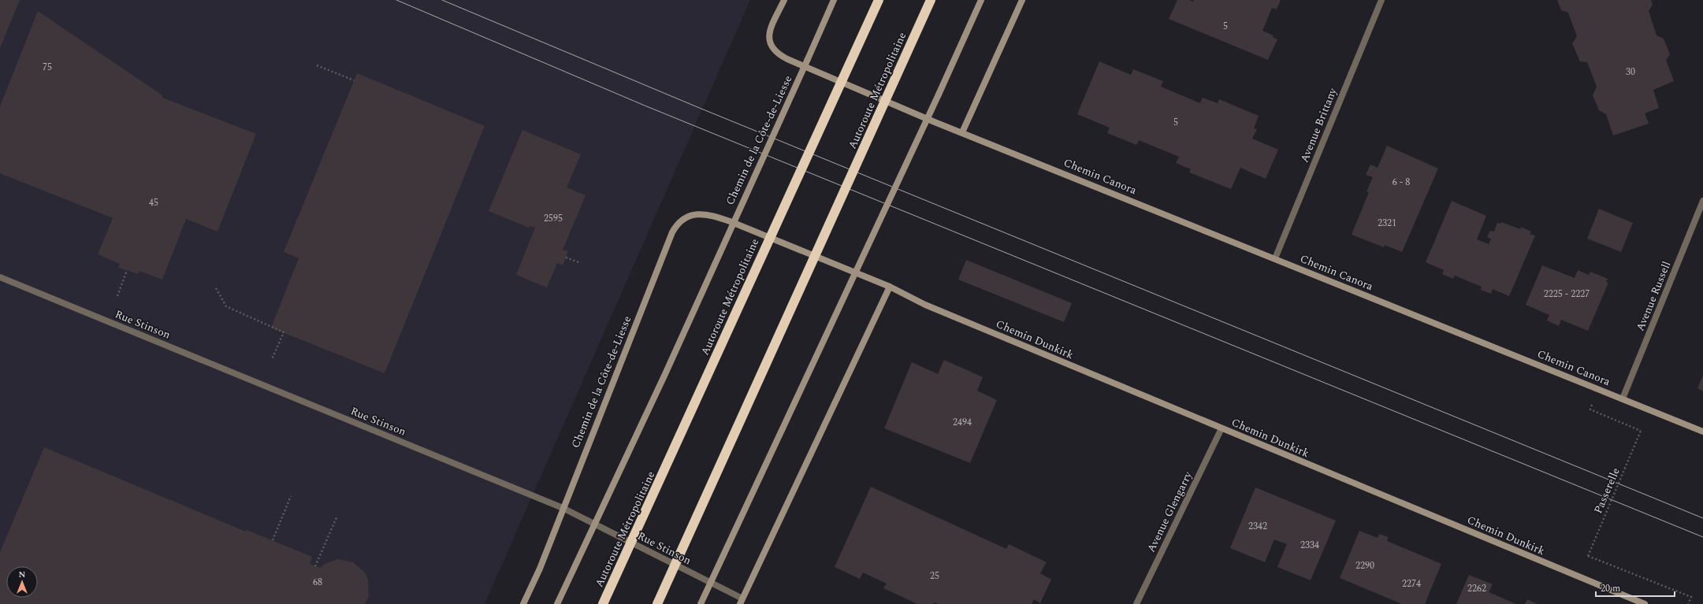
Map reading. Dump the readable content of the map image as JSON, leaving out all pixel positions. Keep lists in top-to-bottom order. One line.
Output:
{"streets":{"highway":["Autoroute Métropolitaine"],"street":["Avenue Brittany","Chemin de la Côte-de-Liesse","Chemin Canora","Avenue Russell","Rue Stinson","Chemin Dunkirk","Avenue Glengarry"],"path":["Passerelle"]},"crossings":[["Avenue Brittany","Chemin Canora"],["Chemin de la Côte-de-Liesse","Chemin Canora"],["Chemin de la Côte-de-Liesse","Rue Stinson"],["Chemin de la Côte-de-Liesse","Chemin Dunkirk"],["Chemin Canora","Avenue Russell"],["Chemin Dunkirk","Avenue Glengarry"]],"house_numbers":["5","75","30","5","6 - 8","45","2595","2321","2225 - 2227","2494","2342","2334","2290","25","68","2274","2262"],"scale_bar":"20 m","north":"top"}
